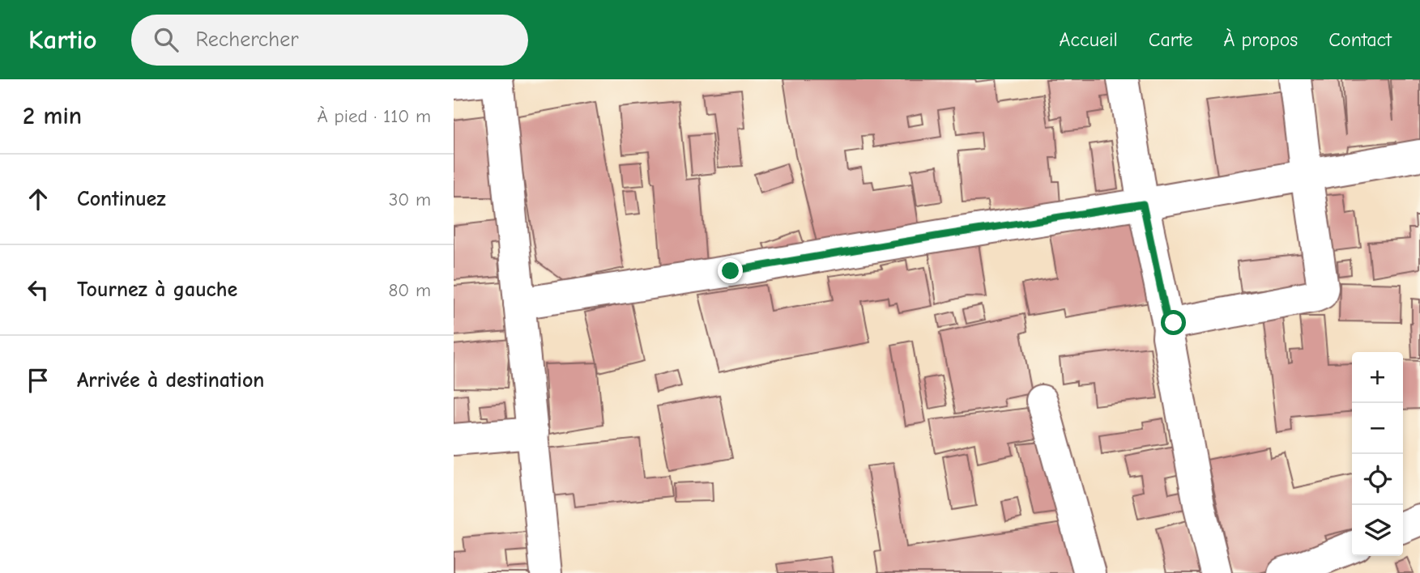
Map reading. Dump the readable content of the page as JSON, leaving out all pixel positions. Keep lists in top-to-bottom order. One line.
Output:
{"page":{"header":"Kartio","search":"Rechercher","nav":["Accueil","Carte","À propos","Contact"],"heading":["2 min","À pied · 110 m"],"list":[["Continuez","30 m"],["Tournez à gauche","80 m"],"Arrivée à destination"],"map_buttons":["+","−"]}}
